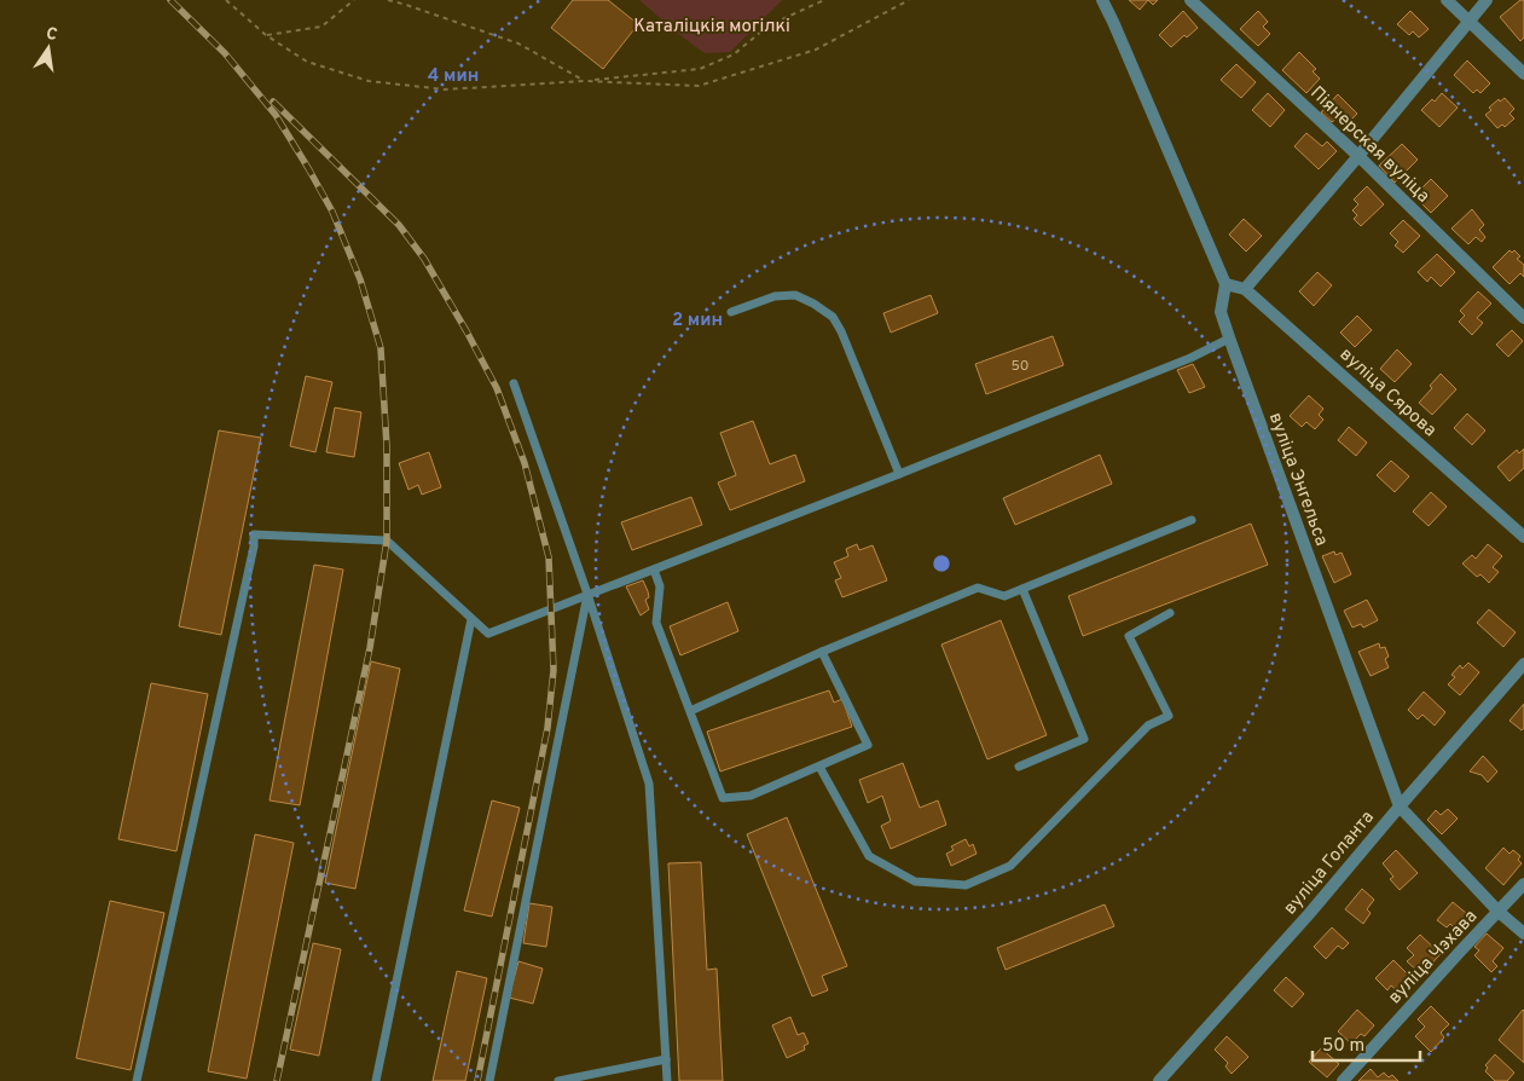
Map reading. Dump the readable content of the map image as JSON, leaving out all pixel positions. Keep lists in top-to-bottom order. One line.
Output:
{"streets":{"street":["Піянерская вуліца","вуліца Сярова","вуліца Энгельса","вуліца Голанта","вуліца Чэхава"]},"crossings":[["вуліца Энгельса","вуліца Голанта"],["вуліца Энгельса","вуліца Чэхава"]],"parks":["Каталіцкія могілкі"],"house_numbers":["50"],"scale_bar":"50 m","north":"top","rings":["4 мин","2 мин"]}
